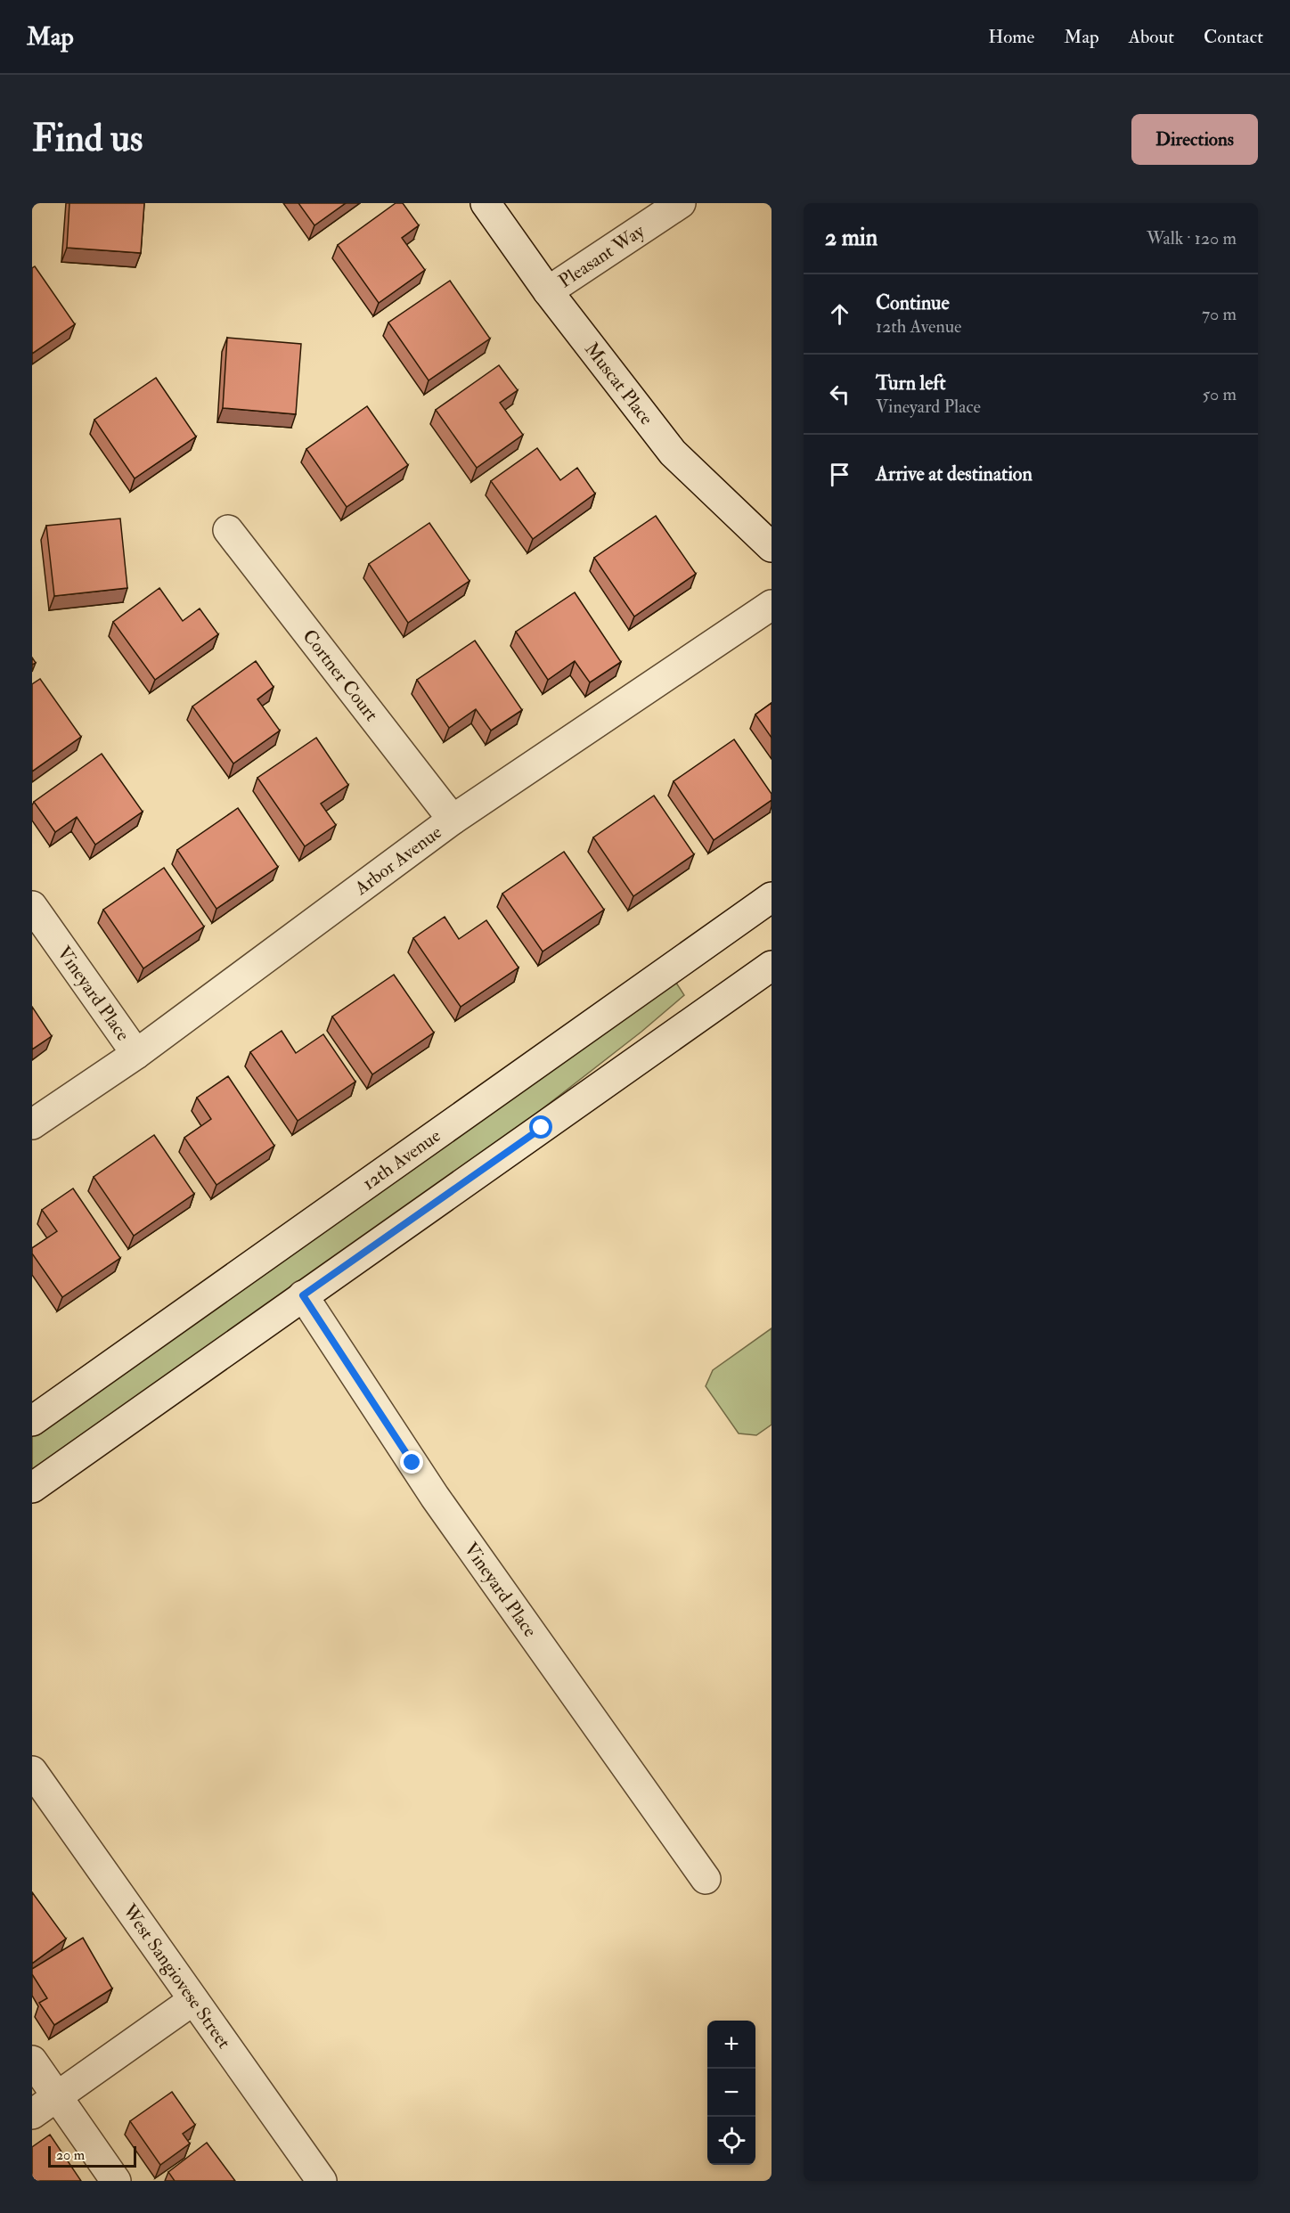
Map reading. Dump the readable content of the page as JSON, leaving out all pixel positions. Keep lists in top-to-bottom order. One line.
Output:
{"streets":{"street":["Pleasant Way","Muscat Place","Cortner Court","Arbor Avenue","Vineyard Place","12th Avenue","West Sangiovese Street"]},"crossings":[["Pleasant Way","Muscat Place"],["Cortner Court","Arbor Avenue"],["Arbor Avenue","Vineyard Place"]],"scale_bar":"20 m","page":{"header":"Map","nav":["Home","Map","About","Contact"],"buttons":"Directions","title":"Find us","heading":["2 min","Walk · 120 m"],"list":[["Continue","12th Avenue","70 m"],["Turn left","Vineyard Place","50 m"],"Arrive at destination"],"map_buttons":["+","−"],"scale":"20 m"}}
